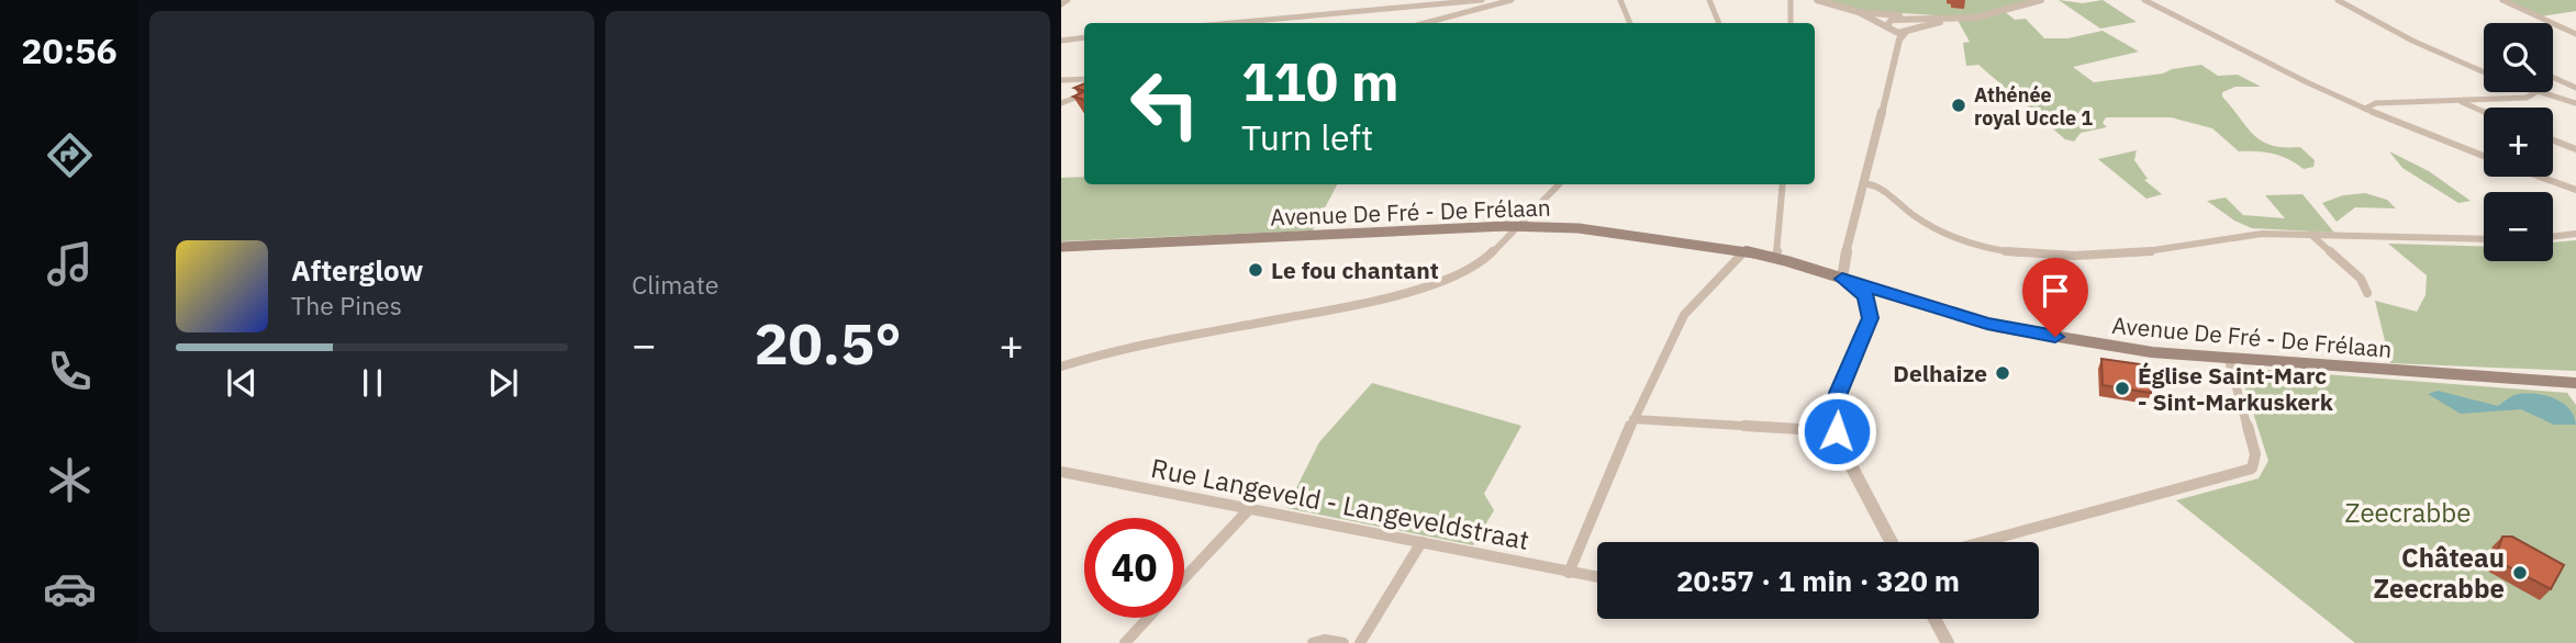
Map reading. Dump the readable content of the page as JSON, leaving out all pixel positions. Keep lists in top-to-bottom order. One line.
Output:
{"streets":{"main road":["Avenue De Fré - De Frélaan"],"street":["Rue Langeveld - Langeveldstraat"]},"parks":["Zeecrabbe"],"places":["Athénée royal Uccle 1","Le fou chantant","Delhaize","Église Saint-Marc - Sint-Markuskerk","Château Zeecrabbe"],"page":{"tabs":"20:56","tile":"Climate","map_buttons":["+","−"],"turn":["110 m","Turn left"],"song":["Afterglow","The Pines"],"heat":["−","20.5°","+"],"limit":"40","trip":"20:57 · 1 min · 320 m"}}
